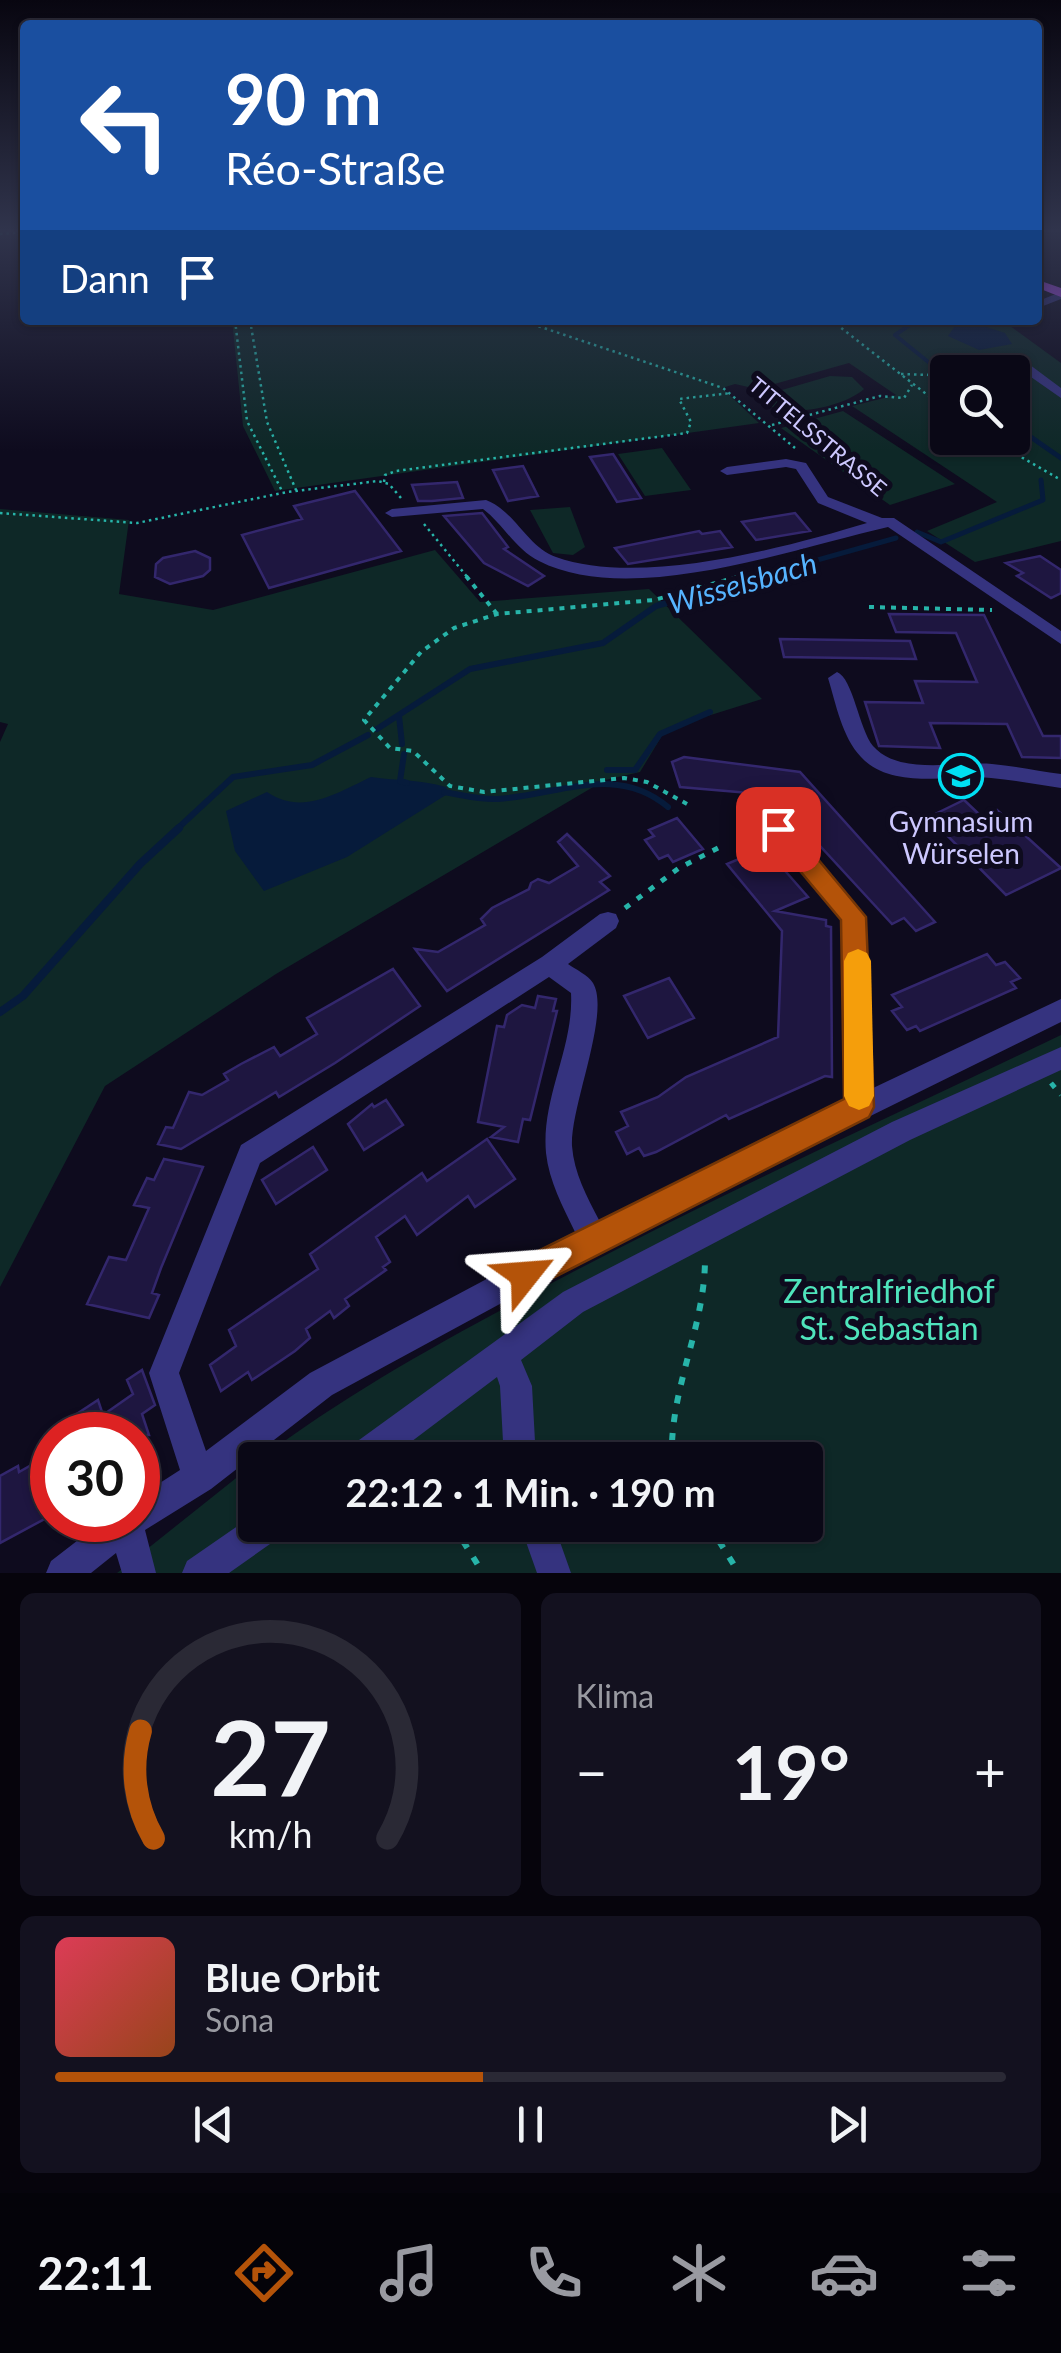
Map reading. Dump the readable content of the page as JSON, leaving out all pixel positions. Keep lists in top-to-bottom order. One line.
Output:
{"streets":{"street":["TITTELSSTRASSE"]},"water":["Wisselsbach"],"parks":["Zentralfriedhof St. Sebastian"],"places":{"school or university":["Gymnasium Würselen"]},"page":{"turn":["90 m","Réo-Straße"],"then":"Dann","limit":"30","trip":"22:12 · 1 Min. · 190 m","tile":"Klima","heat":["−","19°","+"],"song":["Blue Orbit","Sona"],"tabs":"22:11","gauge":["27","km/h"]}}
